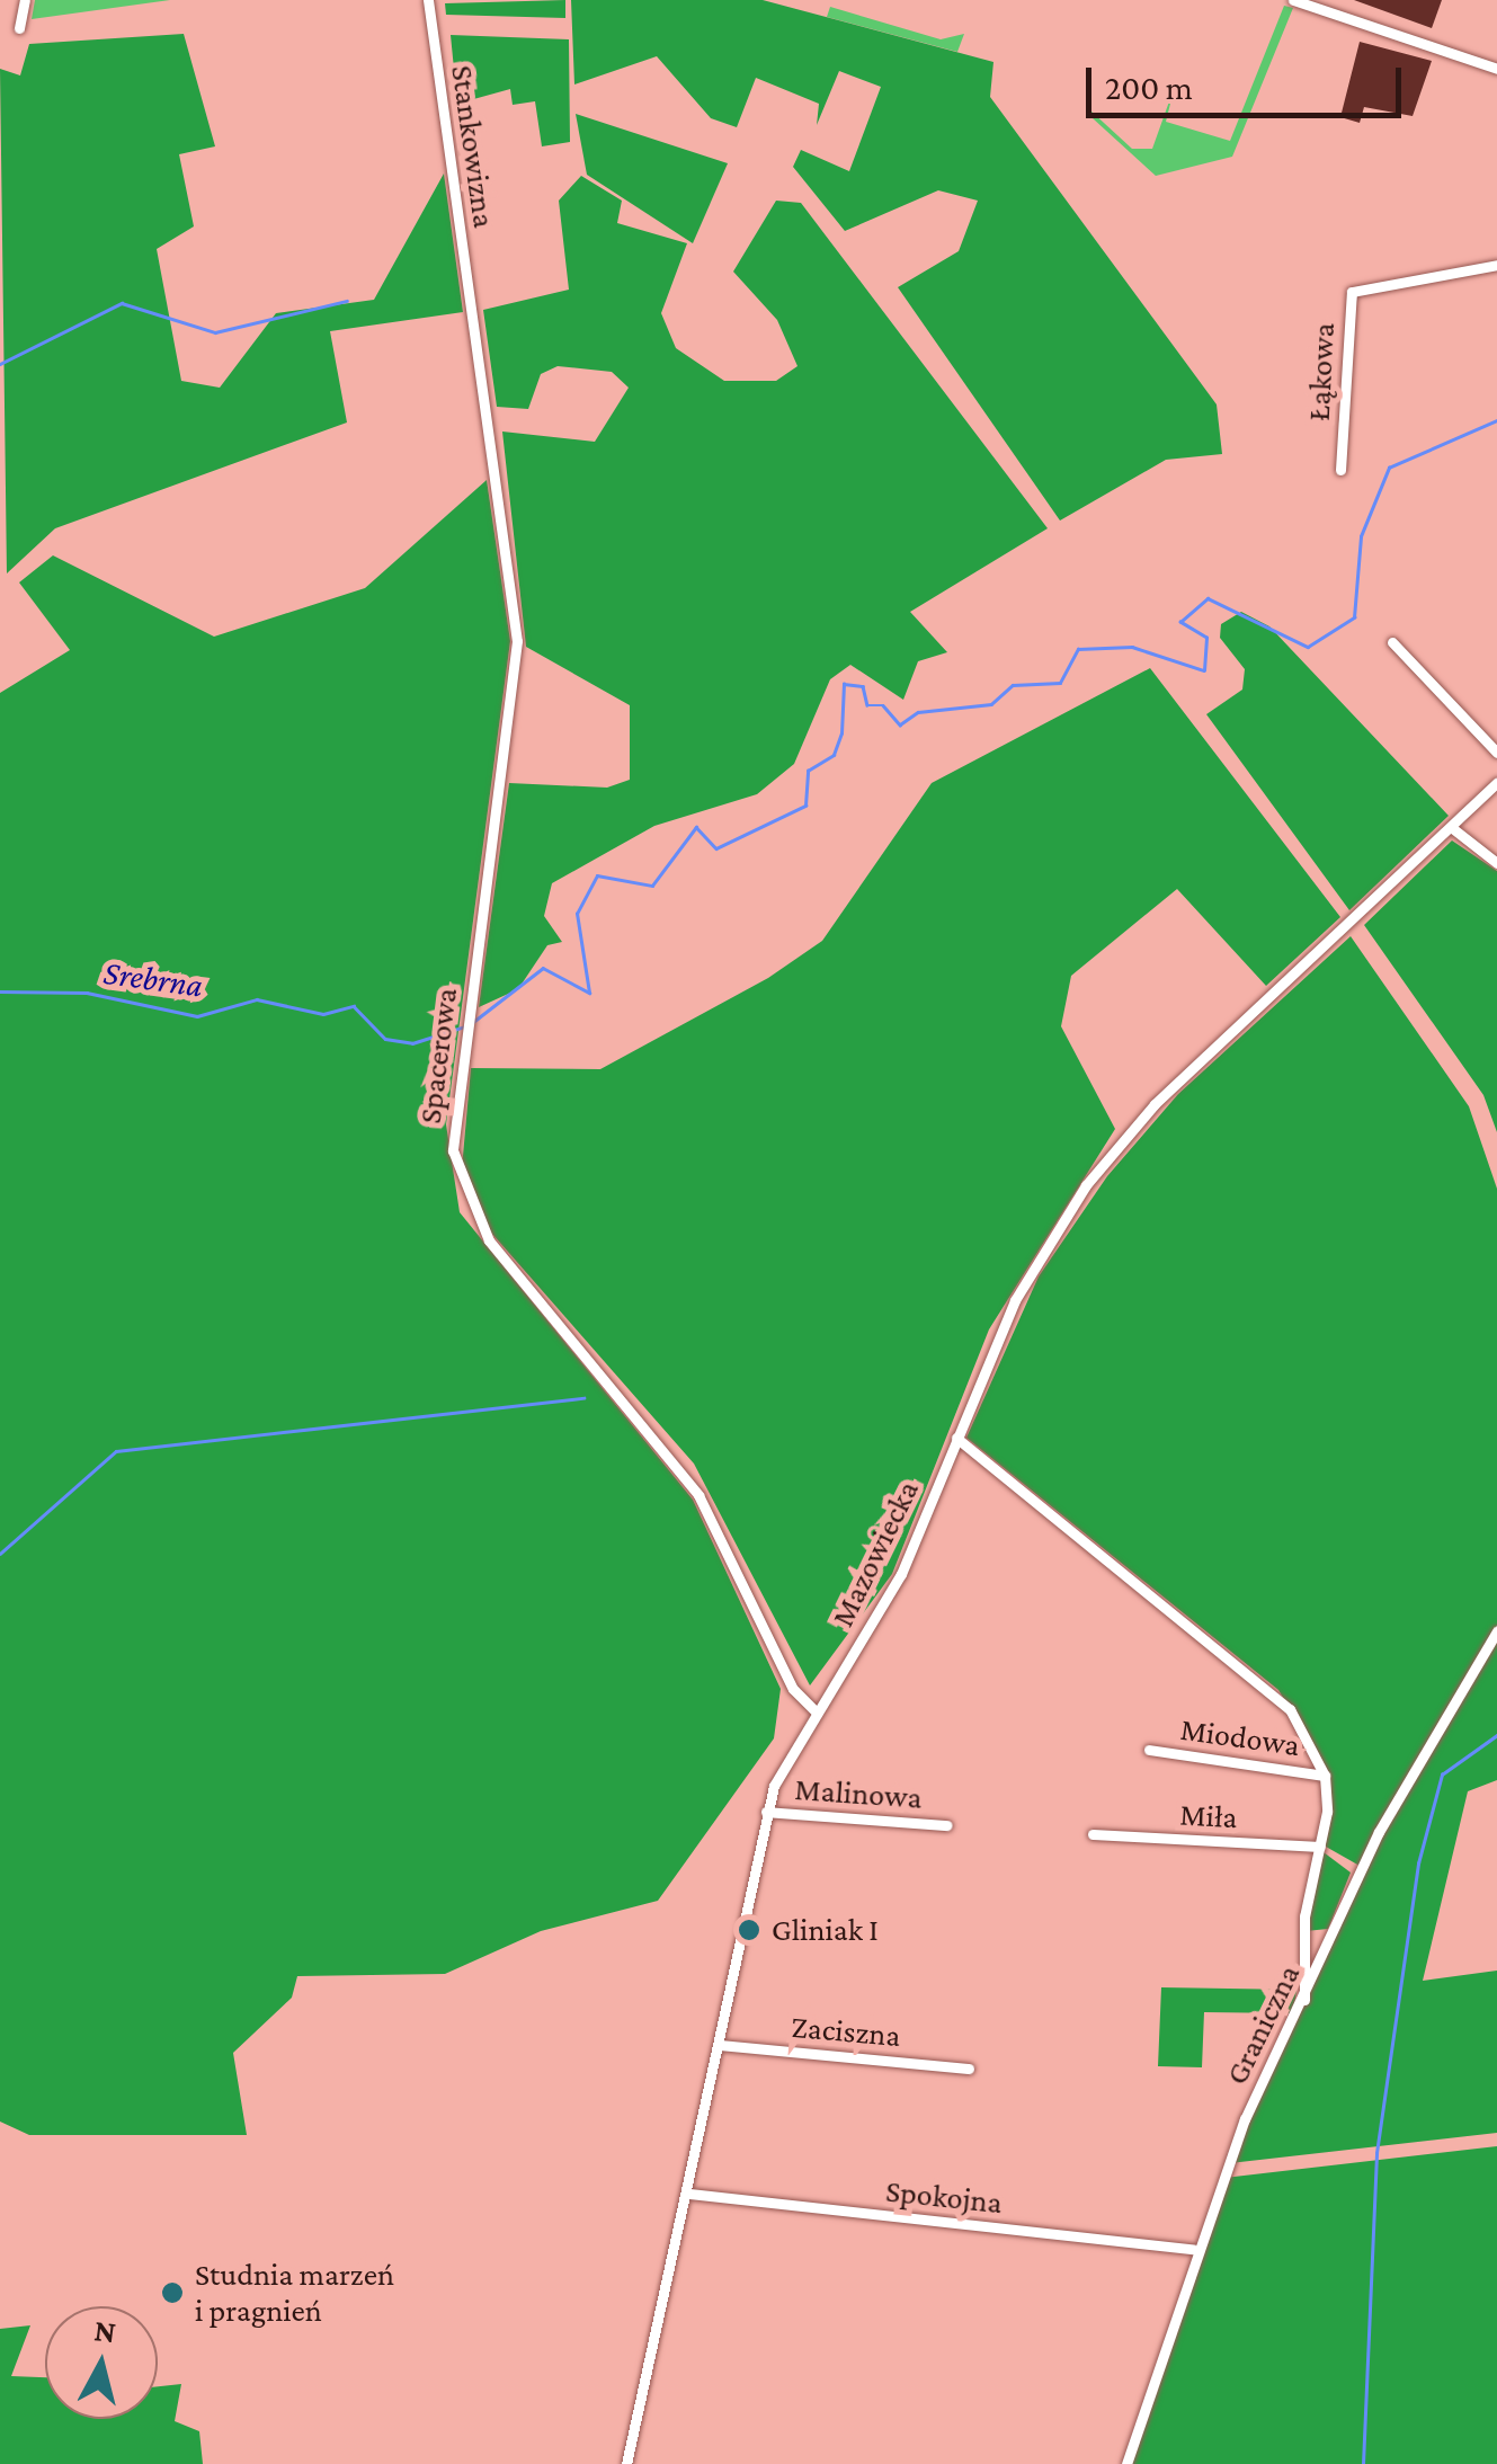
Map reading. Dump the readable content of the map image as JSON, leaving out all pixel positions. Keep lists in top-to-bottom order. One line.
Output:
{"streets":{"street":["Stankowizna","Łąkowa","Spacerowa","Mazowiecka","Miodowa","Malinowa","Miła","Graniczna","Zaciszna","Spokojna"]},"crossings":[["Stankowizna","Spacerowa"],["Spacerowa","Mazowiecka"],["Mazowiecka","Malinowa"],["Mazowiecka","Zaciszna"],["Mazowiecka","Spokojna"],["Graniczna","Spokojna"]],"water":["Srebrna"],"places":["Gliniak I","Studnia marzeń i pragnień"],"scale_bar":"200 m","north":"top"}
